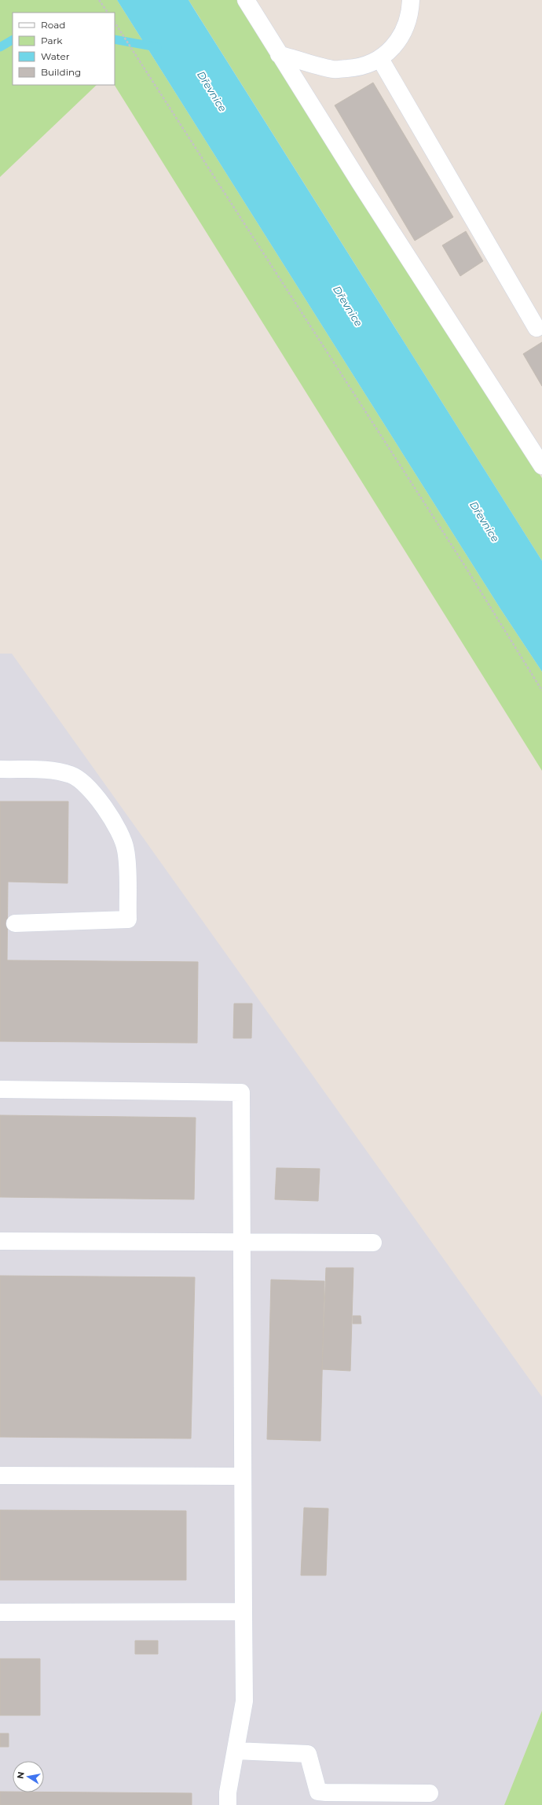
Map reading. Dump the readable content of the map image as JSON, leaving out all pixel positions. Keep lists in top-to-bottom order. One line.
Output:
{"water":["Dřevnice"],"legend":["Road","Park","Water","Building"],"north":"left"}
